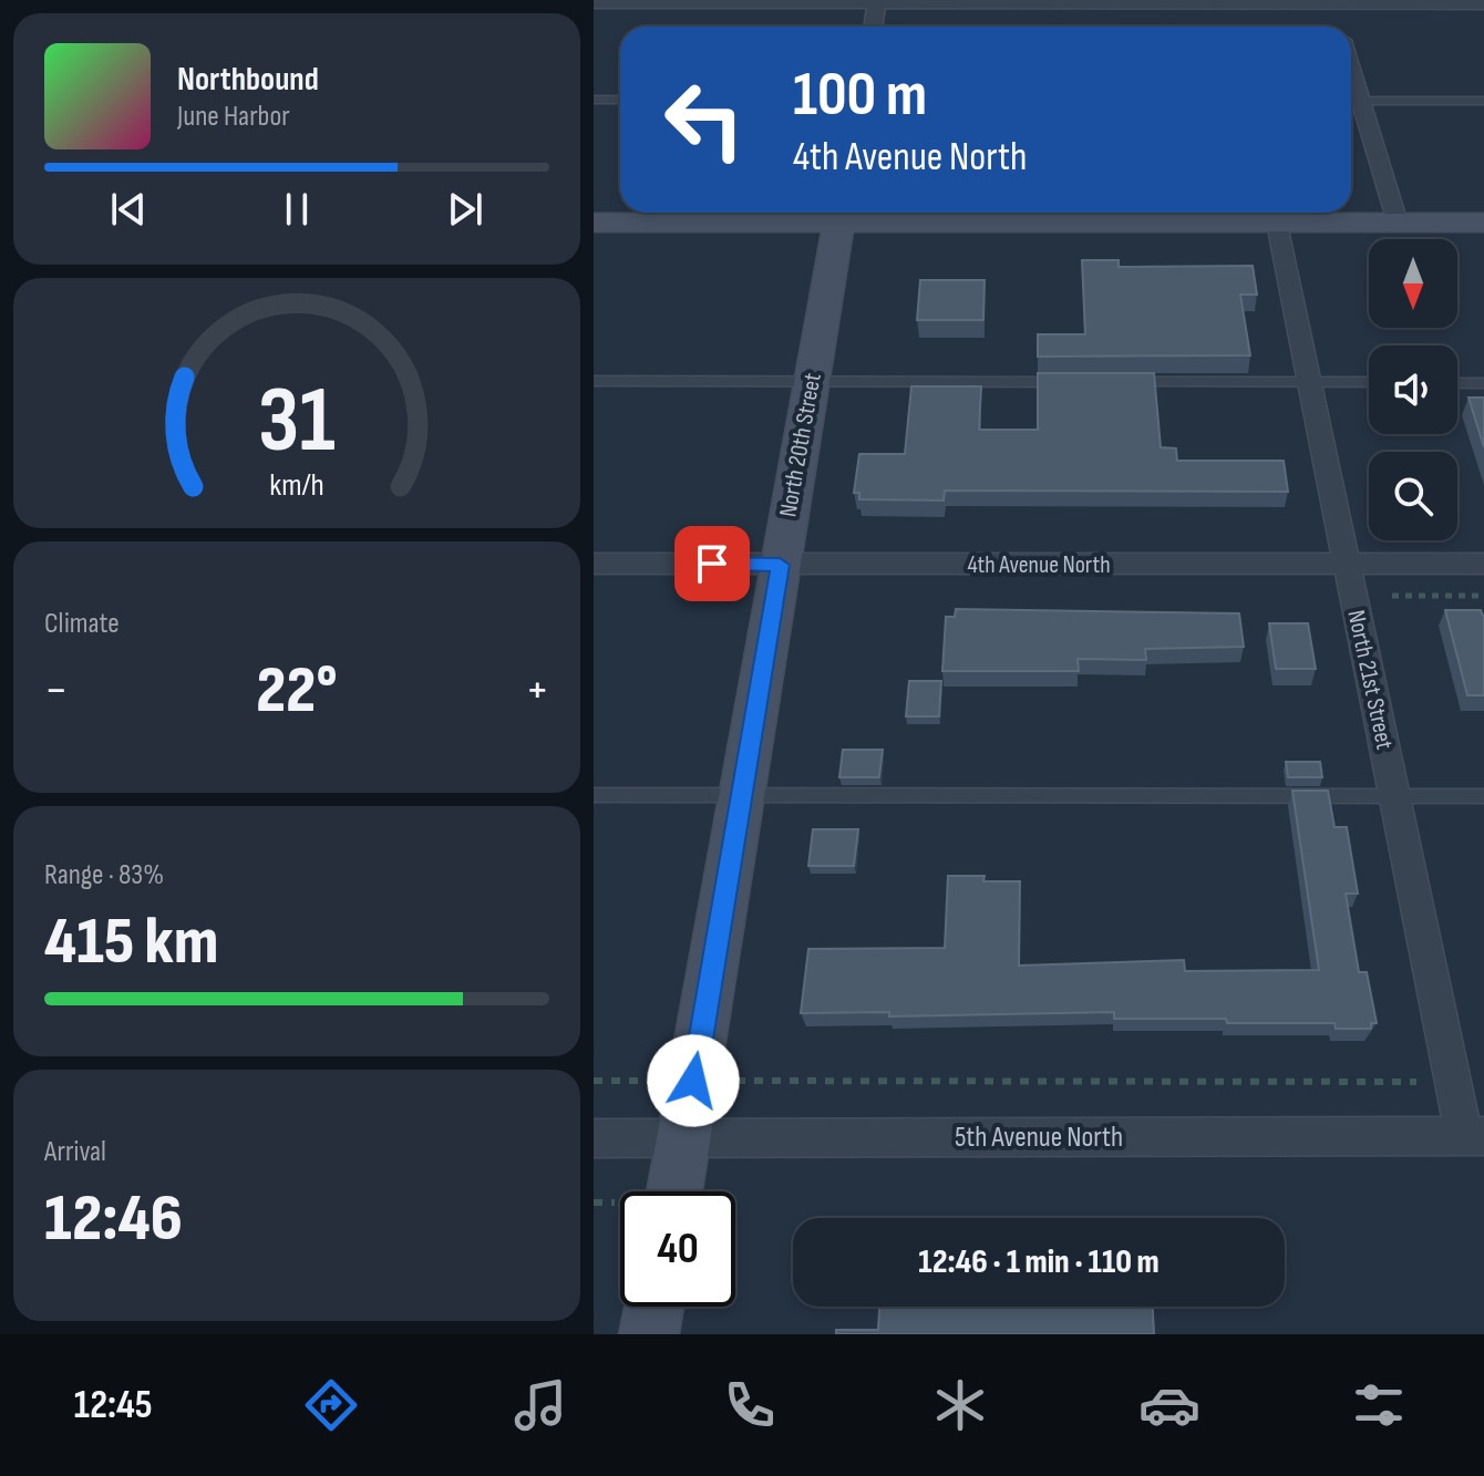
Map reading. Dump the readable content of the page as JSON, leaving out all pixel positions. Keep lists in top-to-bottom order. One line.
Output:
{"streets":{"street":["North 20th Street","4th Avenue North","North 21st Street","5th Avenue North"]},"crossings":[["North 20th Street","4th Avenue North"],["North 20th Street","5th Avenue North"],["4th Avenue North","North 21st Street"],["North 21st Street","5th Avenue North"]],"north":"bottom","page":{"turn":["100 m","4th Avenue North"],"song":["Northbound","June Harbor"],"tile":["Climate",["Range · 83%","415 km"],["Arrival","12:46"]],"heat":["−","22°","+"],"limit":"40","trip":"12:46 · 1 min · 110 m","tabs":"12:45","gauge":["31","km/h"]}}
